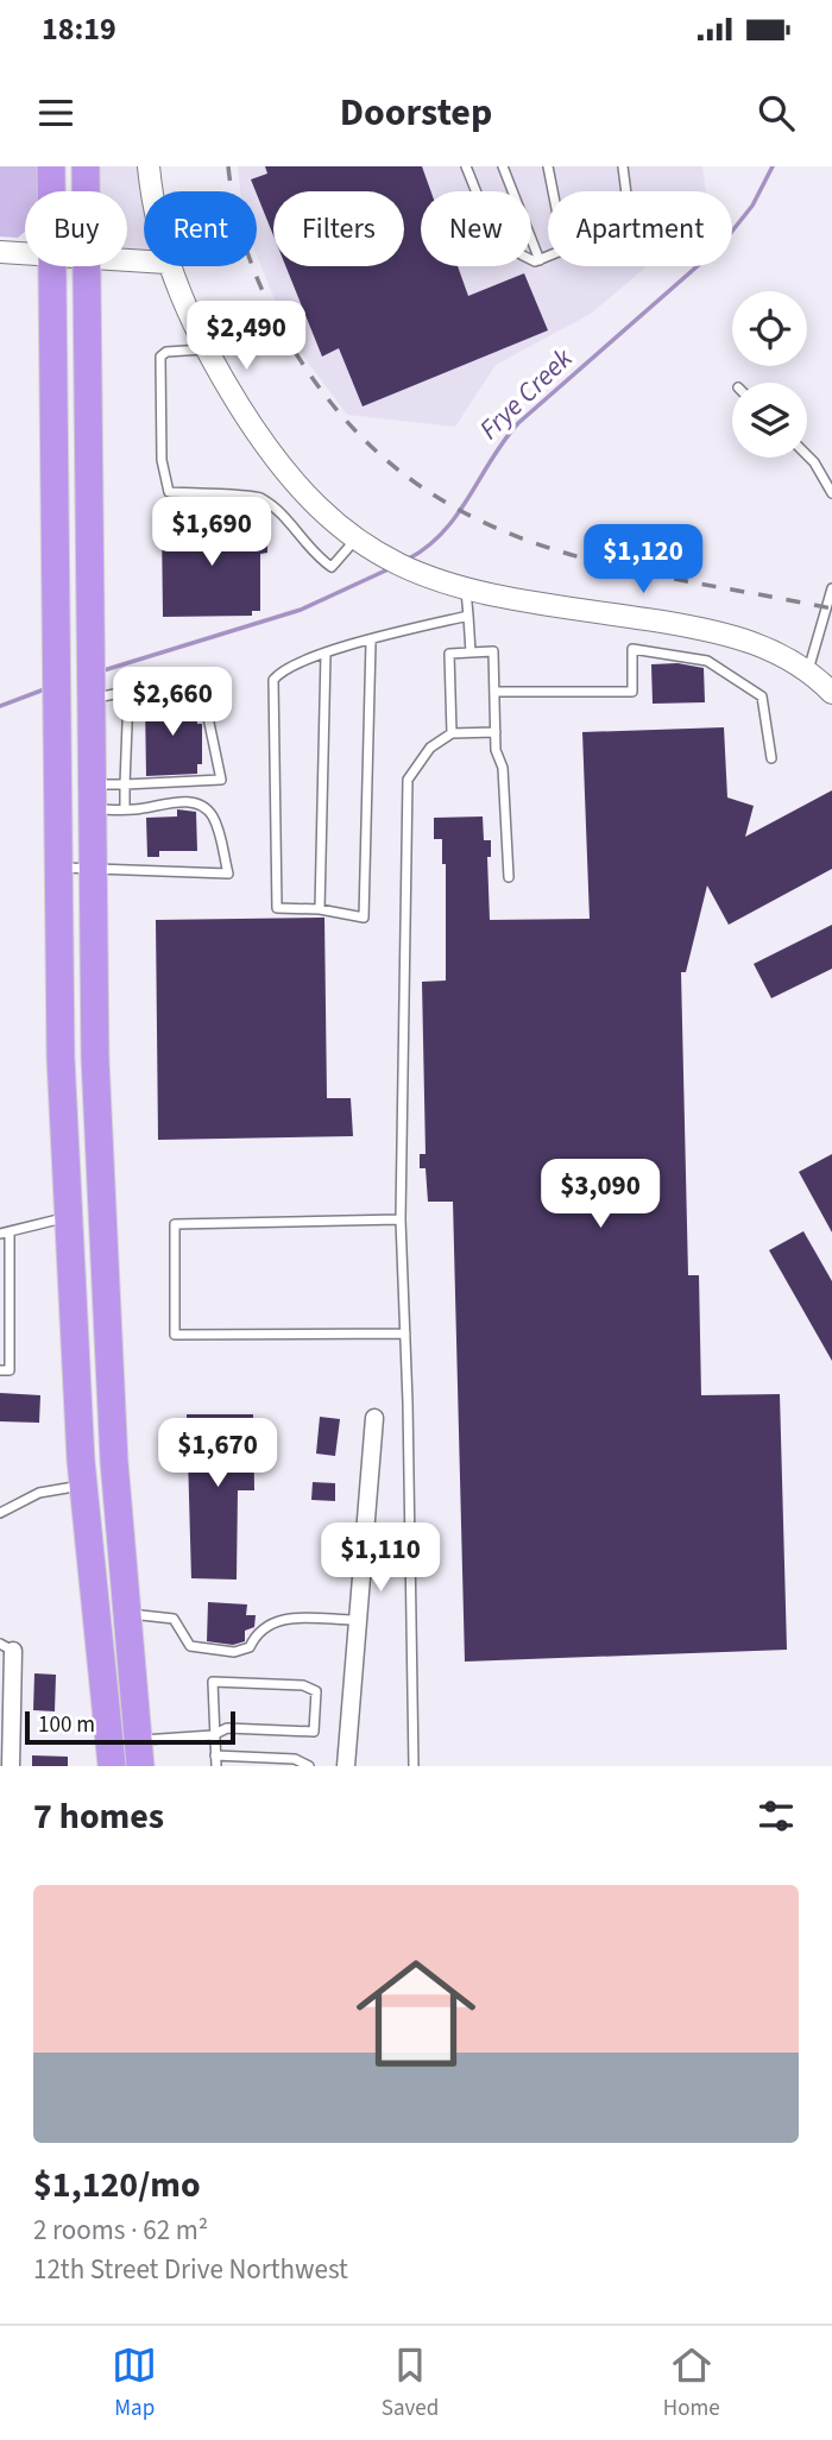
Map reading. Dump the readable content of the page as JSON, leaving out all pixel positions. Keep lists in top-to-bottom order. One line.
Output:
{"water":["Frye Creek"],"scale_bar":"100 m","page":{"status":"18:19","header":"Doorstep","chip":["Buy","Rent","Filters","New","Apartment"],"price":["$2,490","$1,690","$1,120","$2,660","$3,090","$1,670","$1,110"],"scale":"100 m","heading":"7 homes","list":[{"name":"$1,120/mo","note":"2 rooms · 62 m² · 12th Street Drive Northwest"}],"tabs":["Map","Saved","Home"]}}
